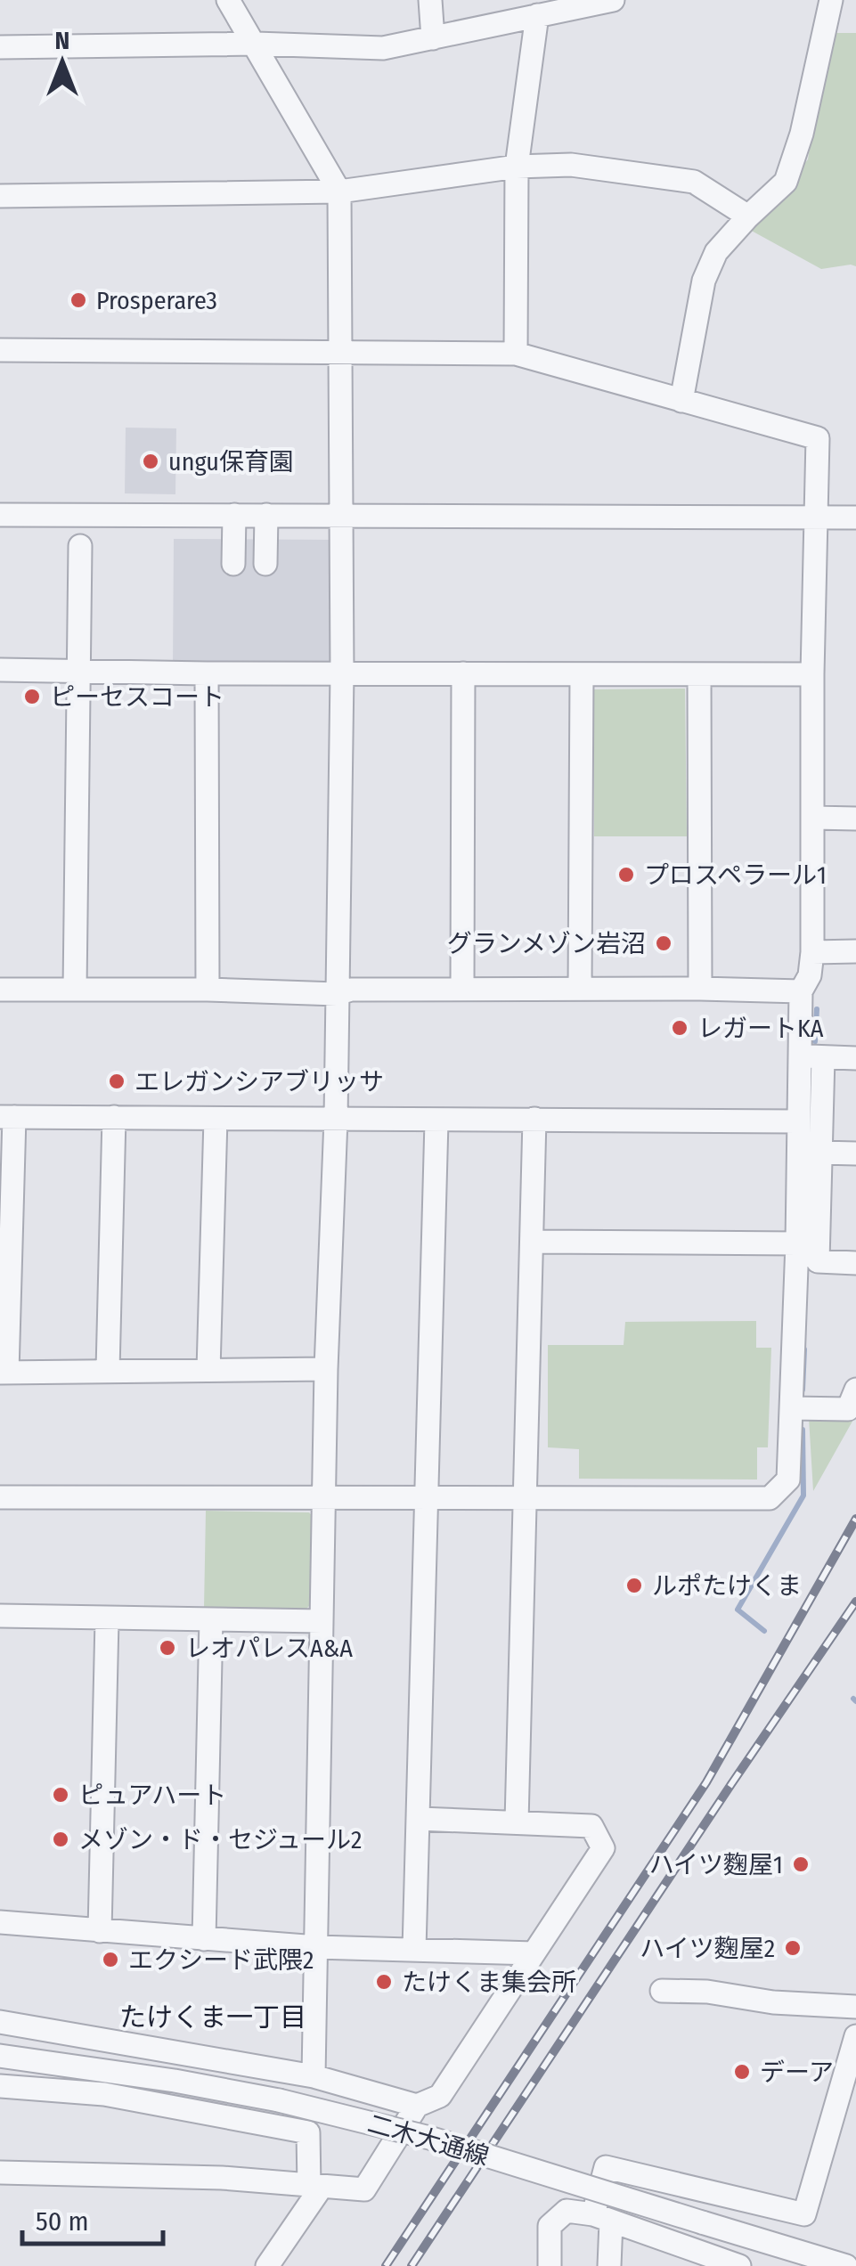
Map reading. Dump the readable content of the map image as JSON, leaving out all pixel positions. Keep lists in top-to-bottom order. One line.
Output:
{"streets":{"street":["二木大通線"]},"districts":["たけくま一丁目"],"places":["Prosperare3","ungu保育園","ピーセスコート","プロスペラール1","グランメゾン岩沼","レガートKA","エレガンシアブリッサ","ルポたけくま","レオパレスA&A","ピュアハート","メゾン・ド・セジュール2","ハイツ麴屋1","ハイツ麴屋2","エクシード武隈2","たけくま集会所","デーア"],"scale_bar":"50 m","north":"top"}
